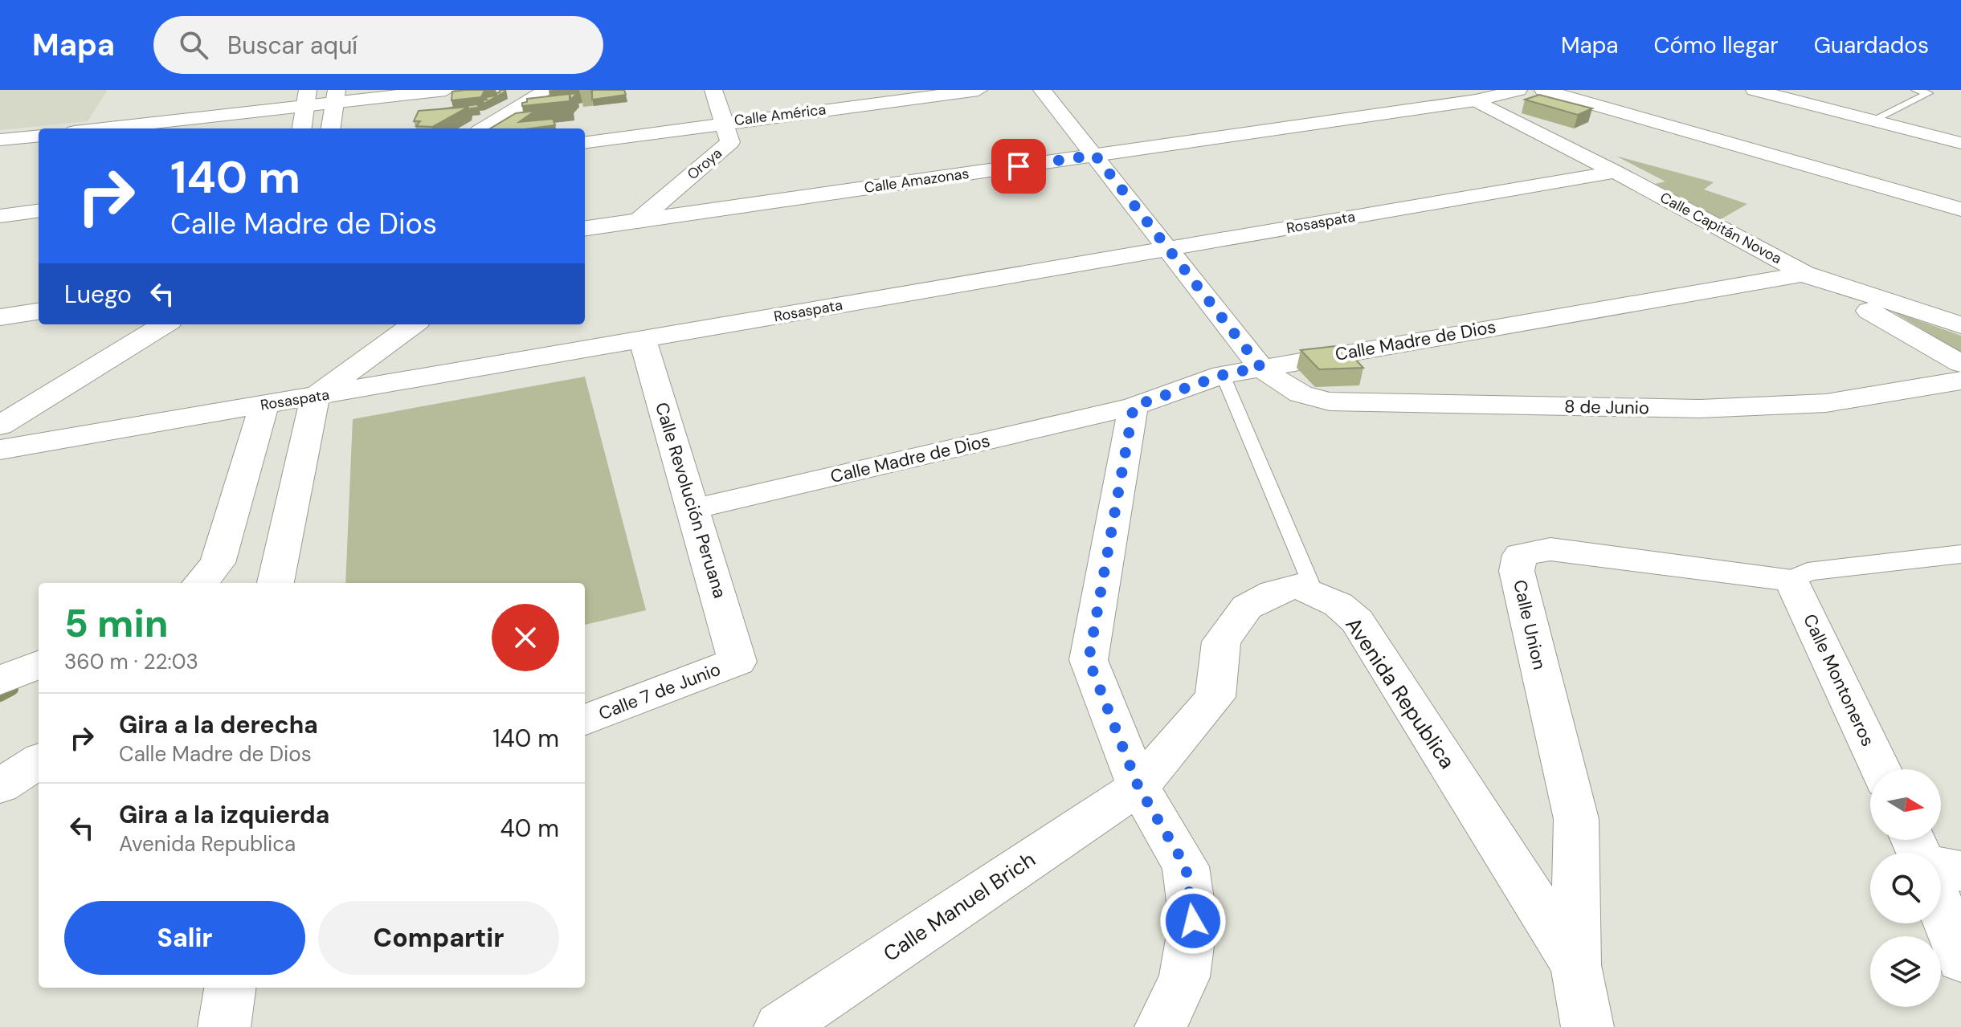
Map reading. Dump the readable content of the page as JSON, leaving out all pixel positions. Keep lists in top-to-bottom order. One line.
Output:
{"streets":{"street":["Calle América","Oroya","Calle Amazonas","Rosaspata","Calle Capitán Novoa","Calle Madre de Dios","8 de Junio","Calle Revolución Peruana","Calle Union","Calle Montoneros","Calle 7 de Junio","Avenida Republica","Calle Manuel Brich"]},"crossings":[["Calle América","Oroya"],["Oroya","Calle Amazonas"],["Calle Amazonas","Calle Capitán Novoa"],["Rosaspata","Calle Capitán Novoa"],["Rosaspata","Calle Revolución Peruana"],["Calle Capitán Novoa","Calle Madre de Dios"],["Calle Madre de Dios","8 de Junio"],["Calle Madre de Dios","Calle Revolución Peruana"],["Calle Revolución Peruana","Calle 7 de Junio"],["Calle Union","Calle Montoneros"],["Calle Union","Avenida Republica"],["Avenida Republica","Calle Manuel Brich"]],"north":"right","page":{"header":"Mapa","search":"Buscar aquí","nav":["Mapa","Cómo llegar","Guardados"],"turn":["140 m","Calle Madre de Dios"],"then":"Luego","heading":["5 min","360 m · 22:03"],"list":[{"name":"Gira a la derecha","note":"Calle Madre de Dios","value":"140 m"},{"name":"Gira a la izquierda","note":"Avenida Republica","value":"40 m"}],"buttons":["Salir","Compartir"]}}
